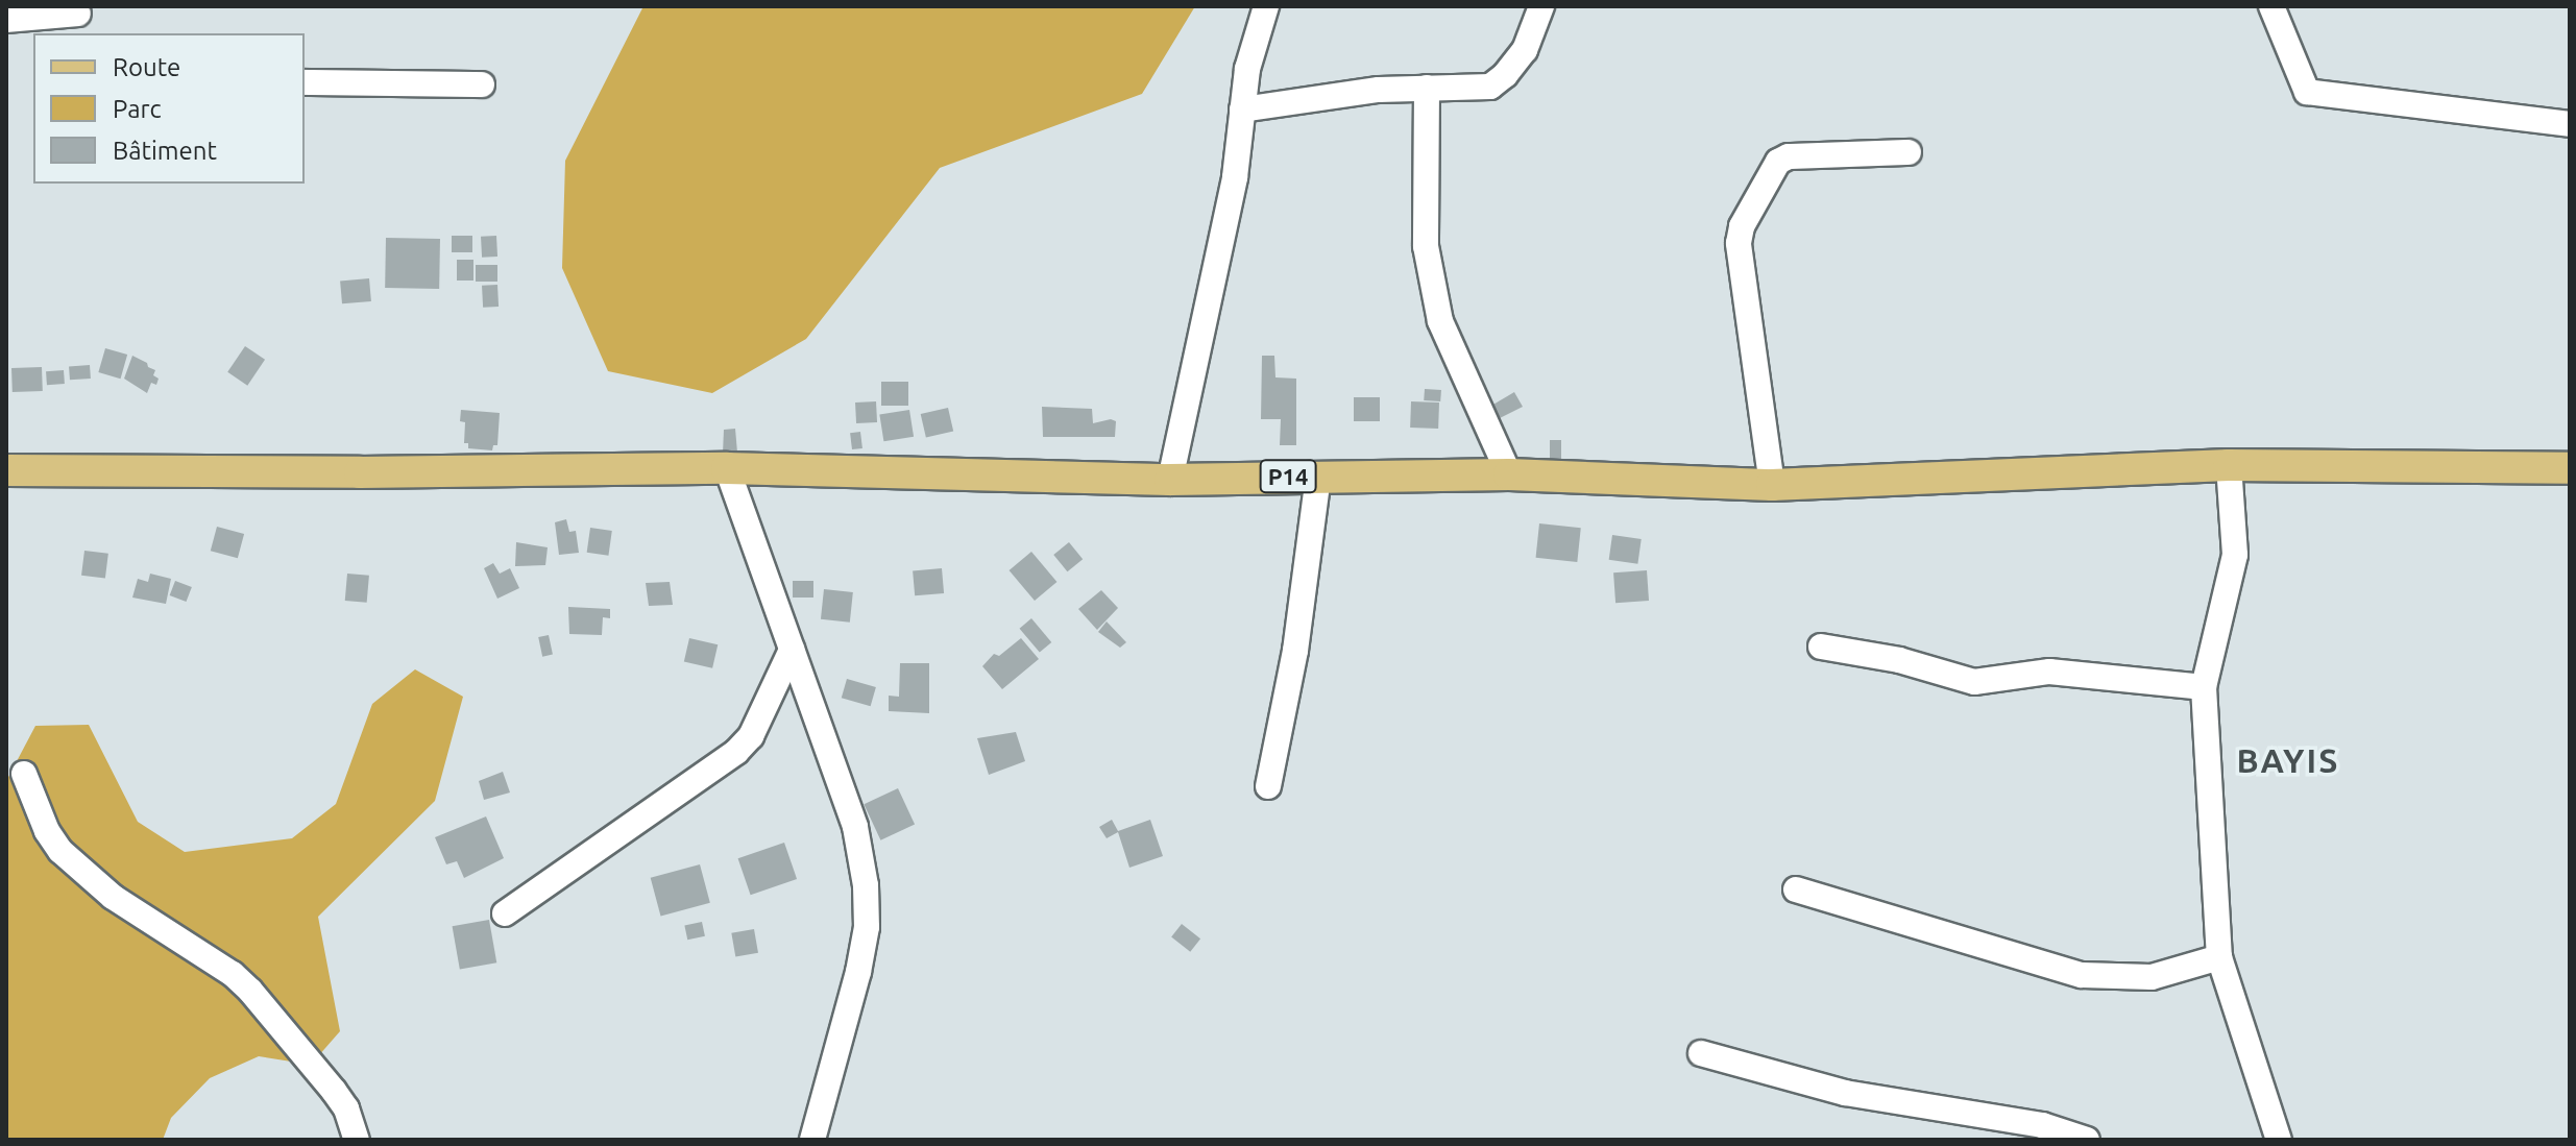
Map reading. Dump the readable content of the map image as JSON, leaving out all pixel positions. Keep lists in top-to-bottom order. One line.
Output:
{"streets":{"main road":["P14"]},"districts":["BAYIS"],"legend":["Route","Parc","Bâtiment"]}
